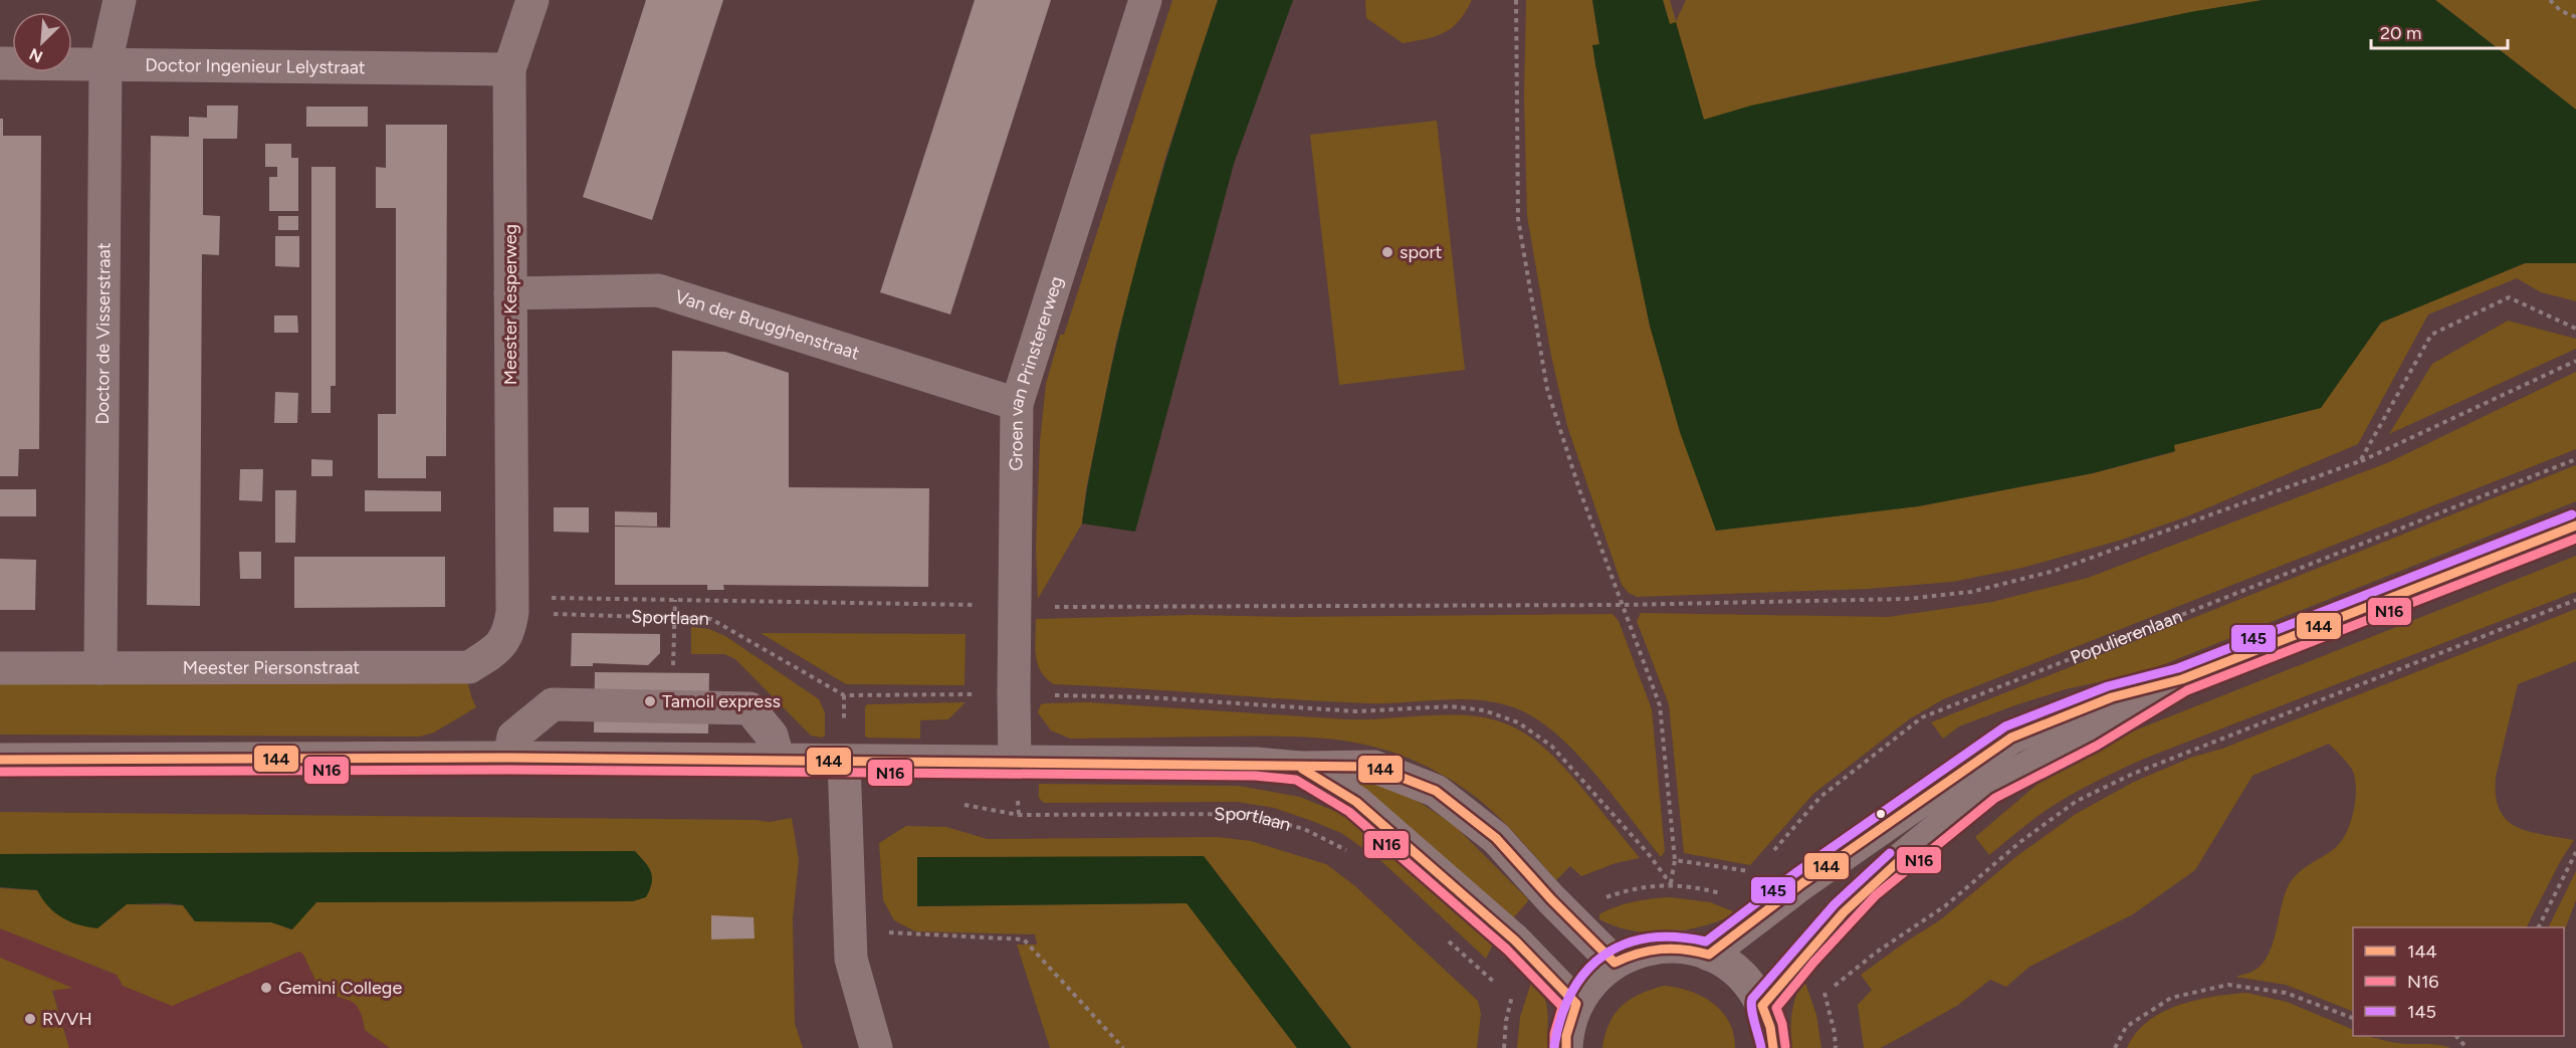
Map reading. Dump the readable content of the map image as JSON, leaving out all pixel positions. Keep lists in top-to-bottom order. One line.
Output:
{"streets":{"street":["Doctor Ingenieur Lelystraat","Meester Kesperweg","Van der Brugghenstraat","Doctor de Visserstraat","Groen van Prinstererweg","Meester Piersonstraat"],"path":["Sportlaan","Populierenlaan"]},"crossings":[["Doctor Ingenieur Lelystraat","Meester Kesperweg"],["Doctor Ingenieur Lelystraat","Doctor de Visserstraat"],["Meester Kesperweg","Van der Brugghenstraat"],["Meester Kesperweg","Sportlaan"],["Meester Kesperweg","Meester Piersonstraat"],["Van der Brugghenstraat","Groen van Prinstererweg"],["Doctor de Visserstraat","Meester Piersonstraat"],["Sportlaan","Meester Piersonstraat"]],"places":["sport","Tamoil express","Gemini College","RVVH"],"lines":["transit line 145","transit line 144","transit line N16"],"legend":["144","N16","145"],"scale_bar":"20 m","north":"bottom left"}
